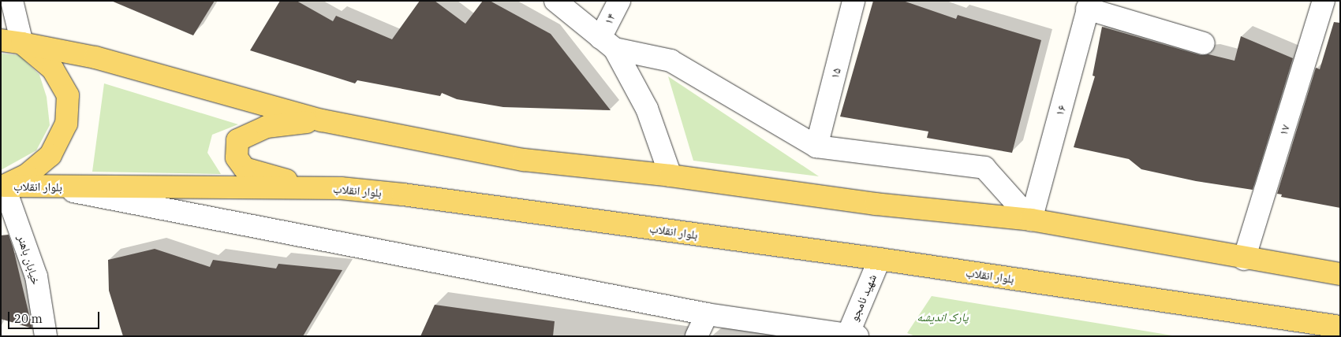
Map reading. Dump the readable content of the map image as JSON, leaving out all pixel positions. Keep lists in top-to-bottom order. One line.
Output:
{"streets":{"main road":["بلوار انقلاب"],"street":["۱۴","۱۵","۱۶","۱۷","خیابان باهنر","شهید نامجو"]},"crossings":[["بلوار انقلاب","خیابان باهنر"],["بلوار انقلاب","شهید نامجو"]],"parks":["پارک اندیشه"],"scale_bar":"20 m"}
